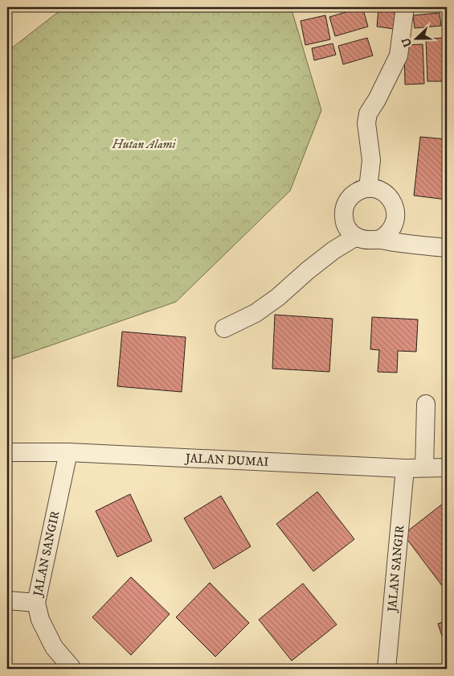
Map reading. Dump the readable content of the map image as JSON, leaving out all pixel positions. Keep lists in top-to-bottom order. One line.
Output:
{"streets":{"street":["JALAN DUMAI","JALAN SANGIR"]},"crossings":[["JALAN DUMAI","JALAN SANGIR"]],"parks":["Hutan Alami"],"north":"left"}
